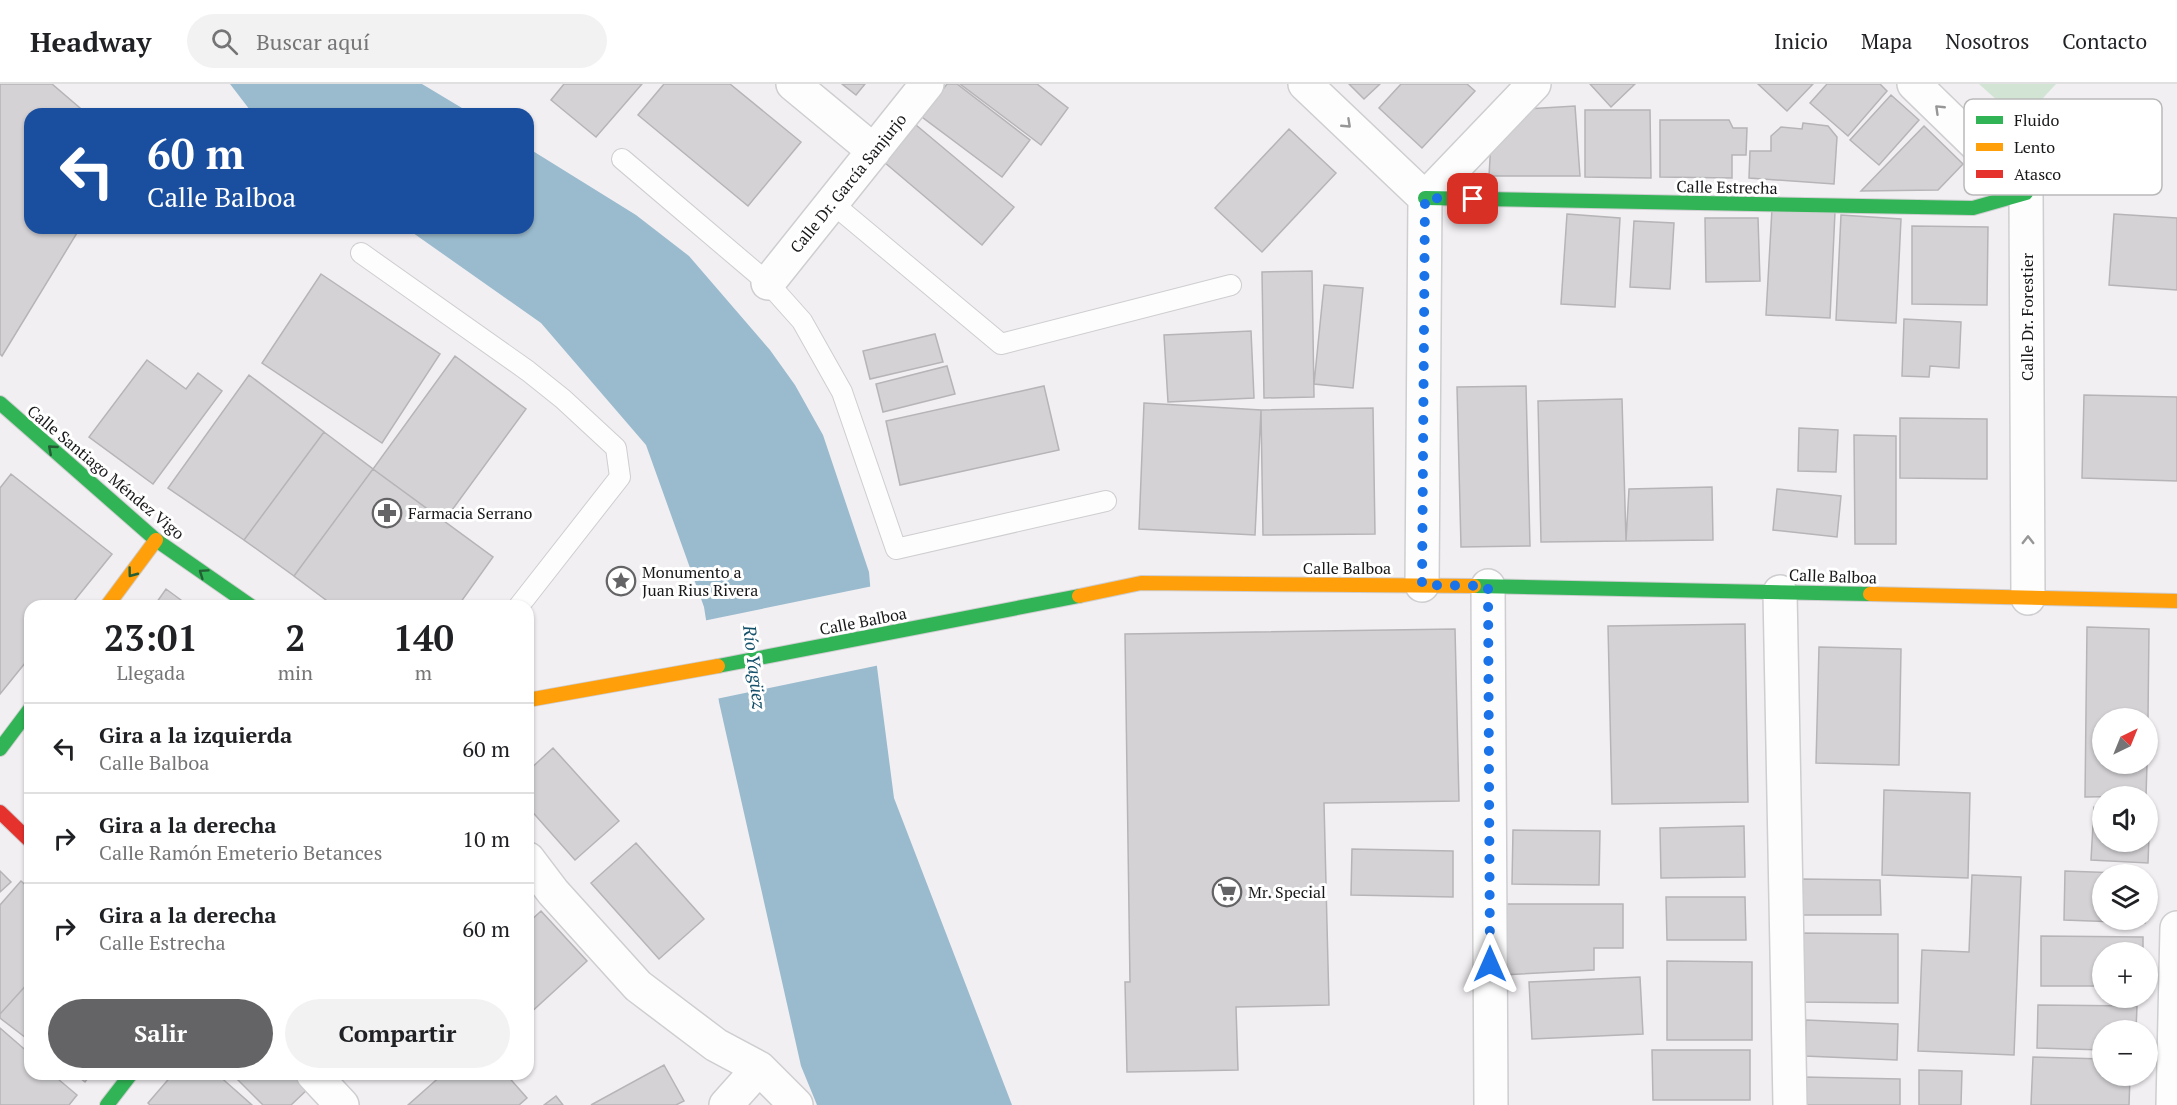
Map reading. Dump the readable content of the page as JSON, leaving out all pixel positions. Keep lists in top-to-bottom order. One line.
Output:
{"streets":{"main road":["Calle Estrecha","Calle Santiago Méndez Vigo","Calle Balboa"],"street":["Calle Dr. García Sanjurjo","Calle Dr. Forestier"]},"crossings":[["Calle Dr. Forestier","Calle Balboa"]],"one_way":["Calle Dr. Forestier","Calle Santiago Méndez Vigo"],"water":["Río Yagüez"],"places":{"pharmacy":["Farmacia Serrano"],"place":["Monumento a Juan Rius Rivera"],"supermarket":["Mr. Special"]},"legend":["Fluido","Lento","Atasco"],"north":"top right","page":{"header":"Headway","search":"Buscar aquí","nav":["Inicio","Mapa","Nosotros","Contacto"],"turn":["60 m","Calle Balboa"],"eta":["23:01","Llegada","2","min","140","m"],"list":[{"name":"Gira a la izquierda","note":"Calle Balboa","value":"60 m"},{"name":"Gira a la derecha","note":"Calle Ramón Emeterio Betances","value":"10 m"},{"name":"Gira a la derecha","note":"Calle Estrecha","value":"60 m"}],"map_buttons":["+","−"],"buttons":["Salir","Compartir"]}}
